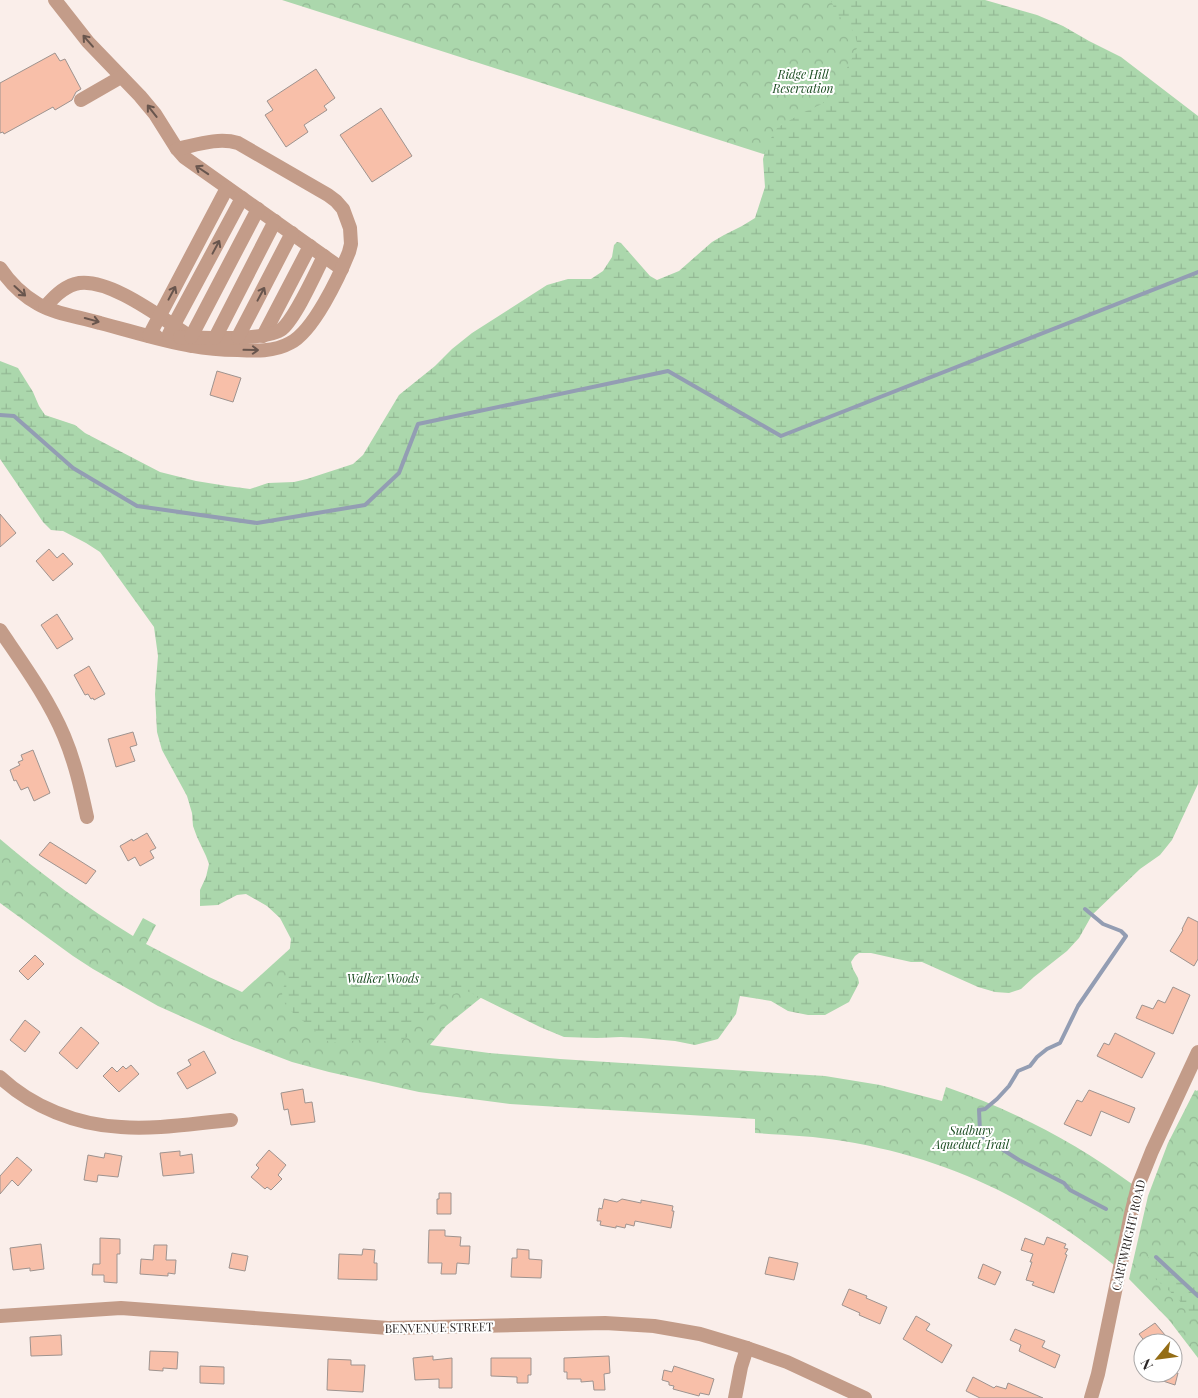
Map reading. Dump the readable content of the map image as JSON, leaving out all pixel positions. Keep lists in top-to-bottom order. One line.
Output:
{"streets":{"street":["CARTWRIGHT ROAD","BENVENUE STREET"]},"parks":["Ridge Hill Reservation","Walker Woods","Sudbury Aqueduct Trail"],"north":"bottom left"}
